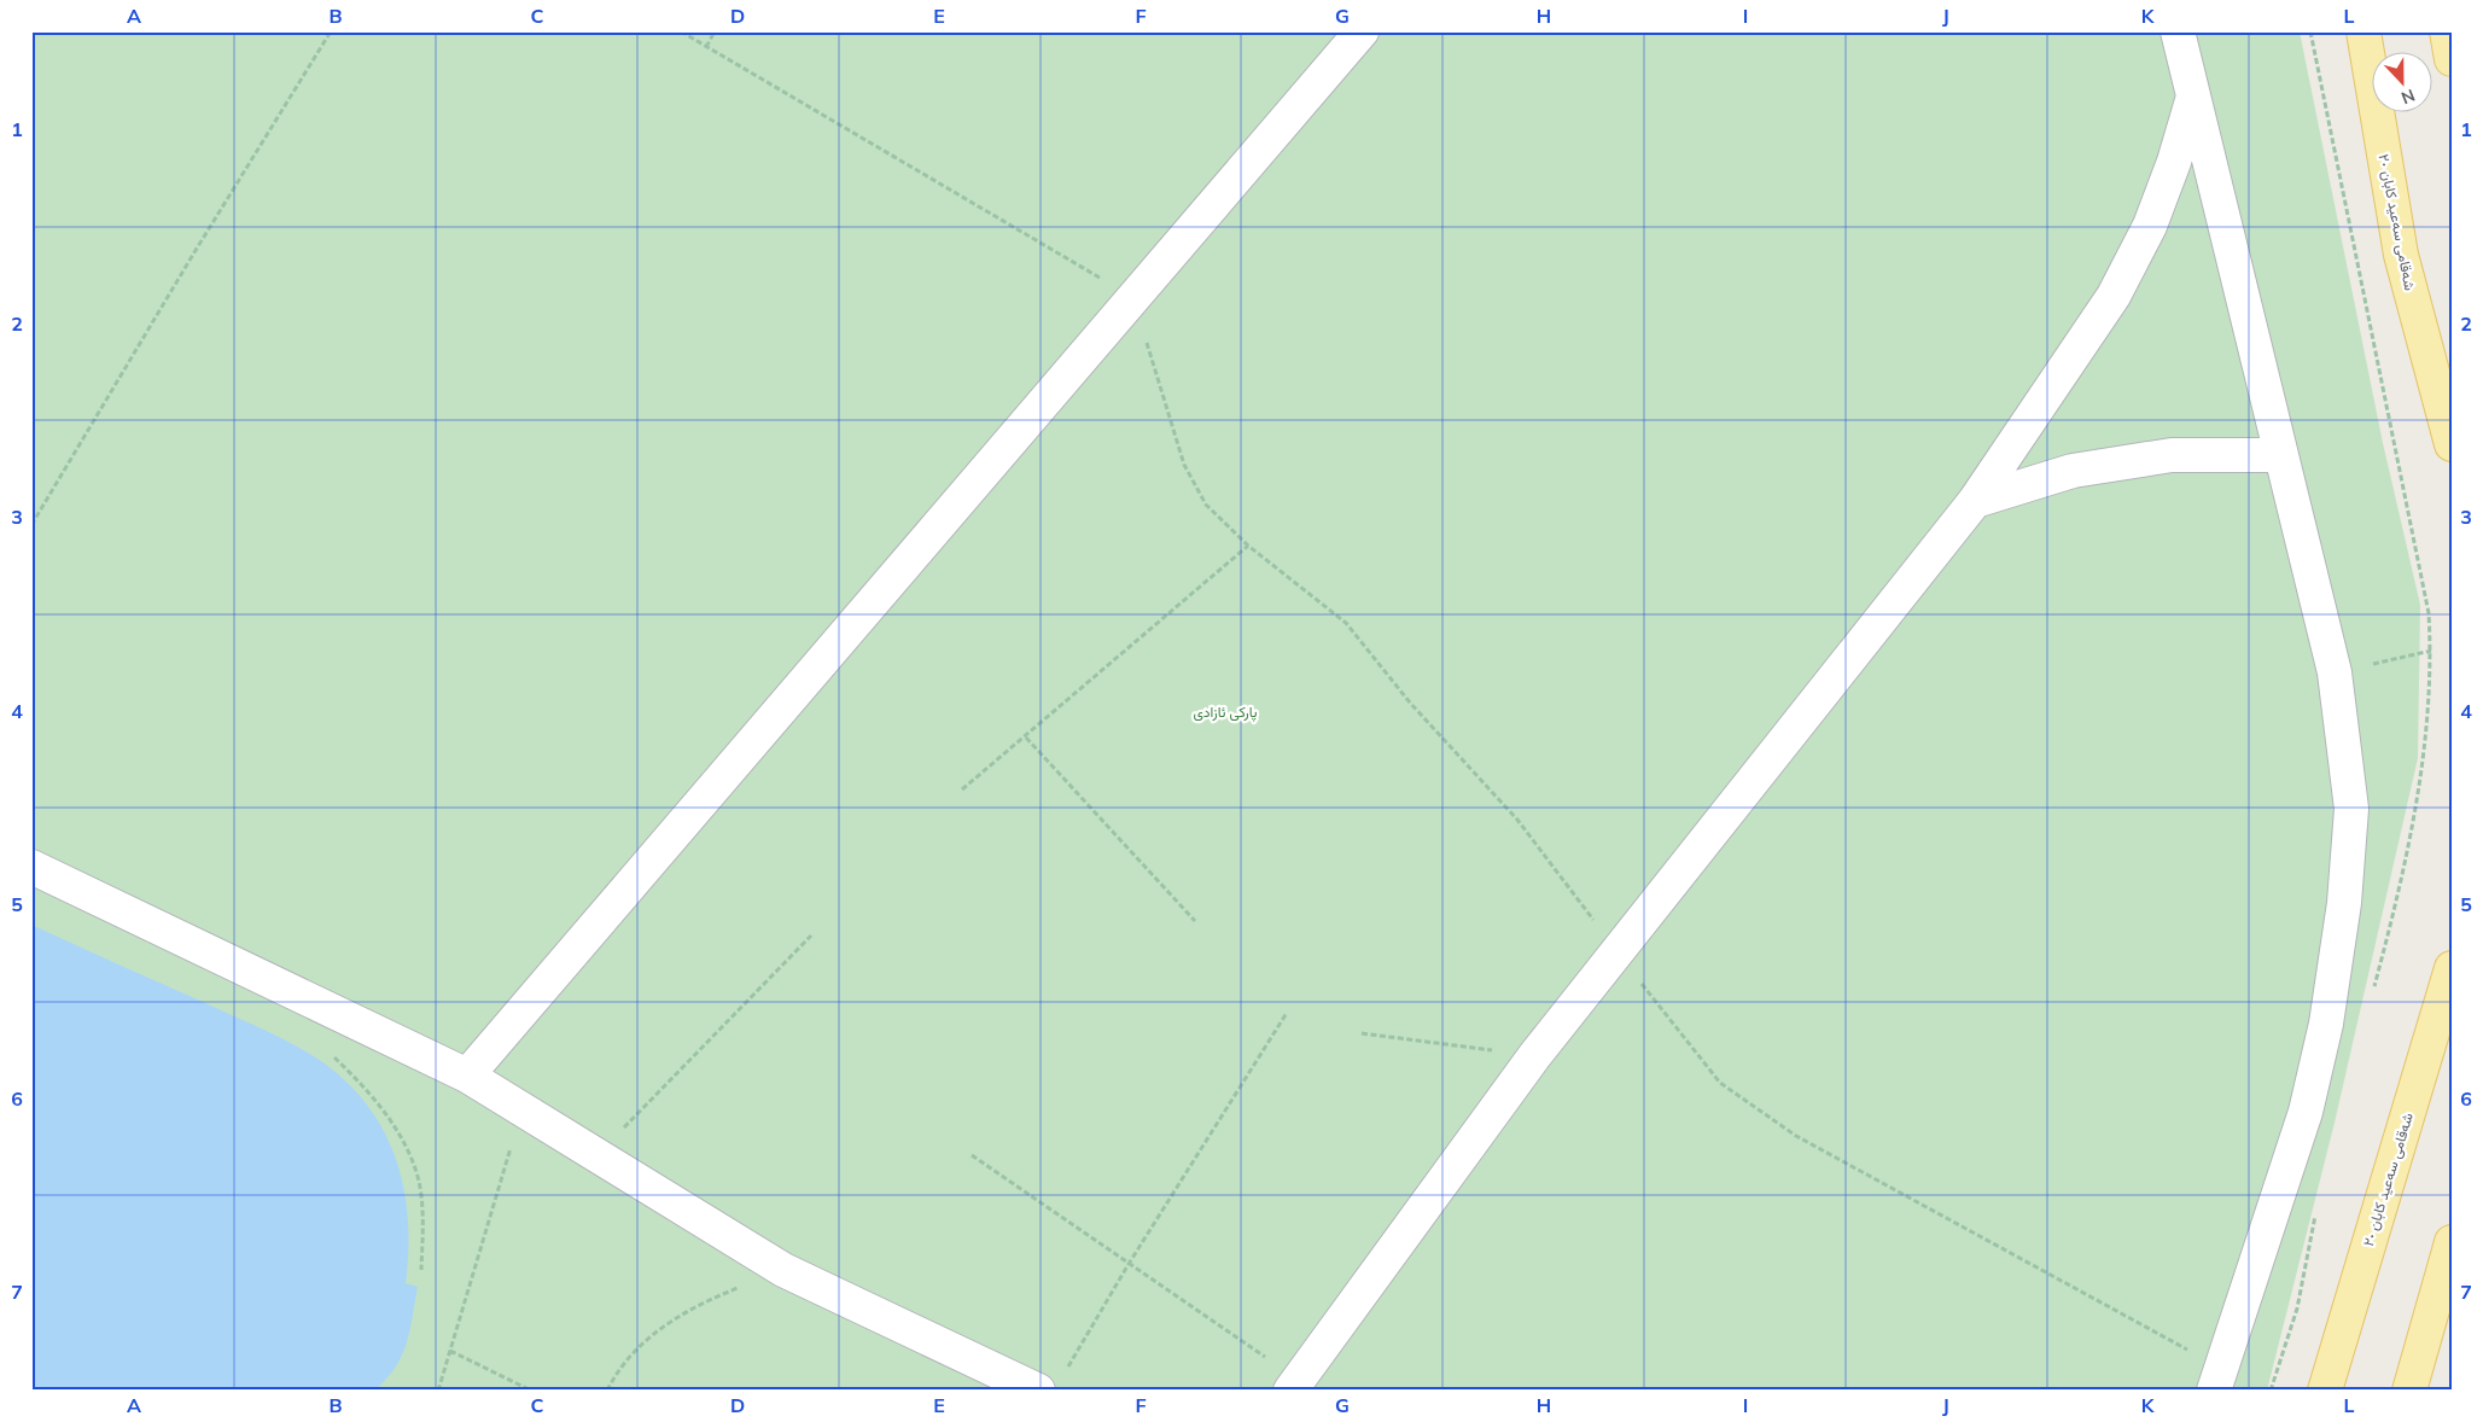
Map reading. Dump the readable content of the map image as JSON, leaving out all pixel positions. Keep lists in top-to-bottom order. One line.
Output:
{"streets":{"main road":["شەقامی سەعید کابان ٢٠"]},"parks":["پارکی ئازادی"],"north":"bottom","grid":{"columns":["A","B","C","D","E","F","G","H","I","J","K","L"],"rows":["1","2","3","4","5","6","7"]}}
